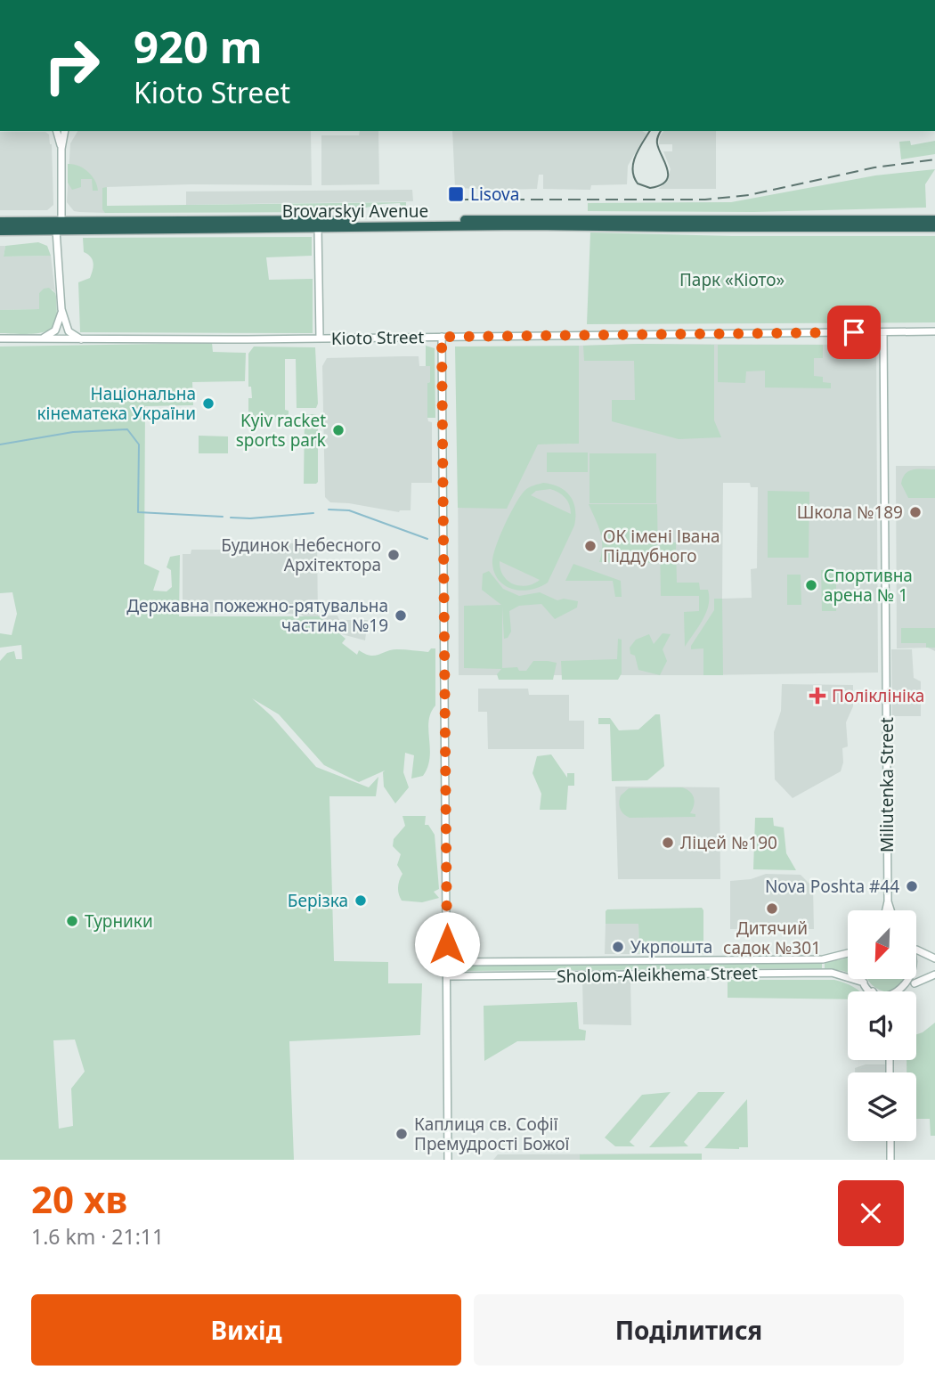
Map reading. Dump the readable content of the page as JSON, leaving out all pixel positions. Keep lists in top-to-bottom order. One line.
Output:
{"streets":{"highway":["Brovarskyi Avenue"],"street":["Kioto Street","Miliutenka Street","Sholom-Aleikhema Street"]},"crossings":[["Kioto Street","Miliutenka Street"]],"parks":["Парк «Кіото»"],"places":{"transit":["Lisova"],"other":["Національна кінематека України","Kyiv racket sports park","Школа №189","ОК імені Івана Піддубного","Будинок Небесного Архітектора","Спортивна арена № 1","Державна пожежно-рятувальна частина №19","Ліцей №190","Nova Poshta #44","Берізка","Дитячий садок №301","Турники","Укрпошта","Каплиця св. Софії Премудрості Божої"],"health":["Поліклініка"]},"north":"bottom left","page":{"turn":["920 m","Kioto Street"],"heading":["20 хв","1.6 km · 21:11"],"buttons":["Вихід","Поділитися"]}}
